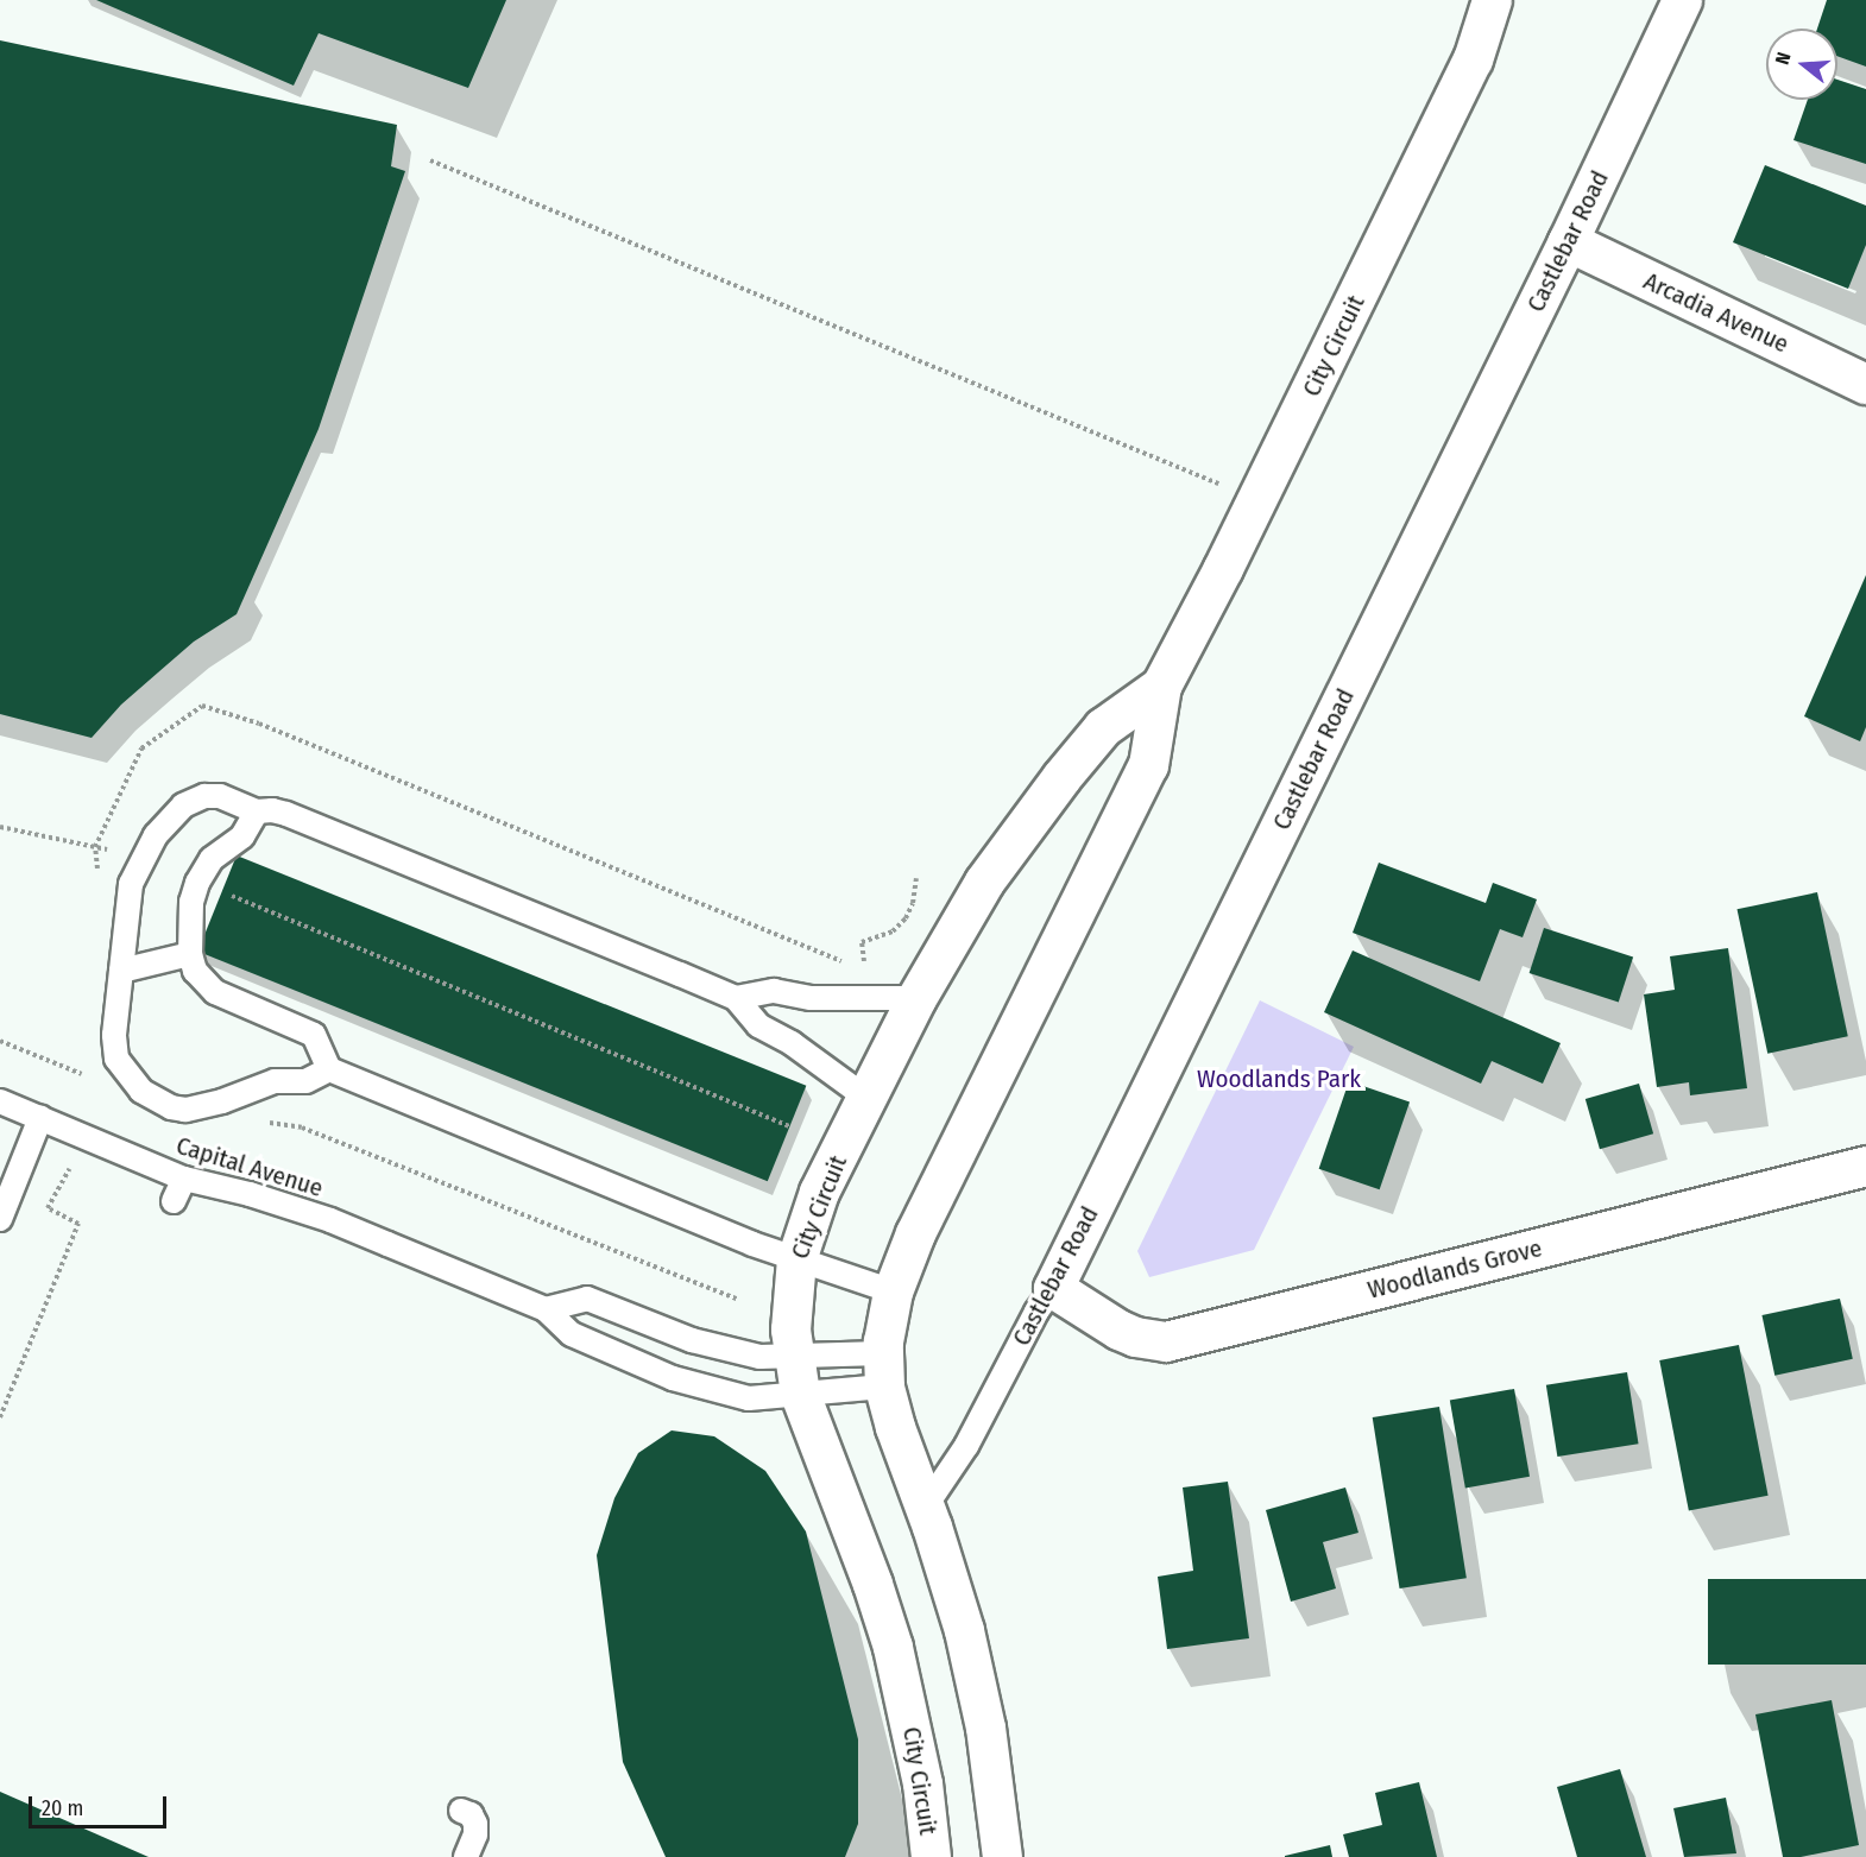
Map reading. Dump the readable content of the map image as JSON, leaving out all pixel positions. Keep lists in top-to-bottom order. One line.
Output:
{"streets":{"street":["Castlebar Road","Arcadia Avenue","City Circuit","Woodlands Grove"],"lane":["Capital Avenue"]},"crossings":[["Castlebar Road","Arcadia Avenue"],["Castlebar Road","City Circuit"],["Castlebar Road","Woodlands Grove"],["City Circuit","Capital Avenue"]],"parks":["Woodlands Park"],"scale_bar":"20 m","north":"left"}
